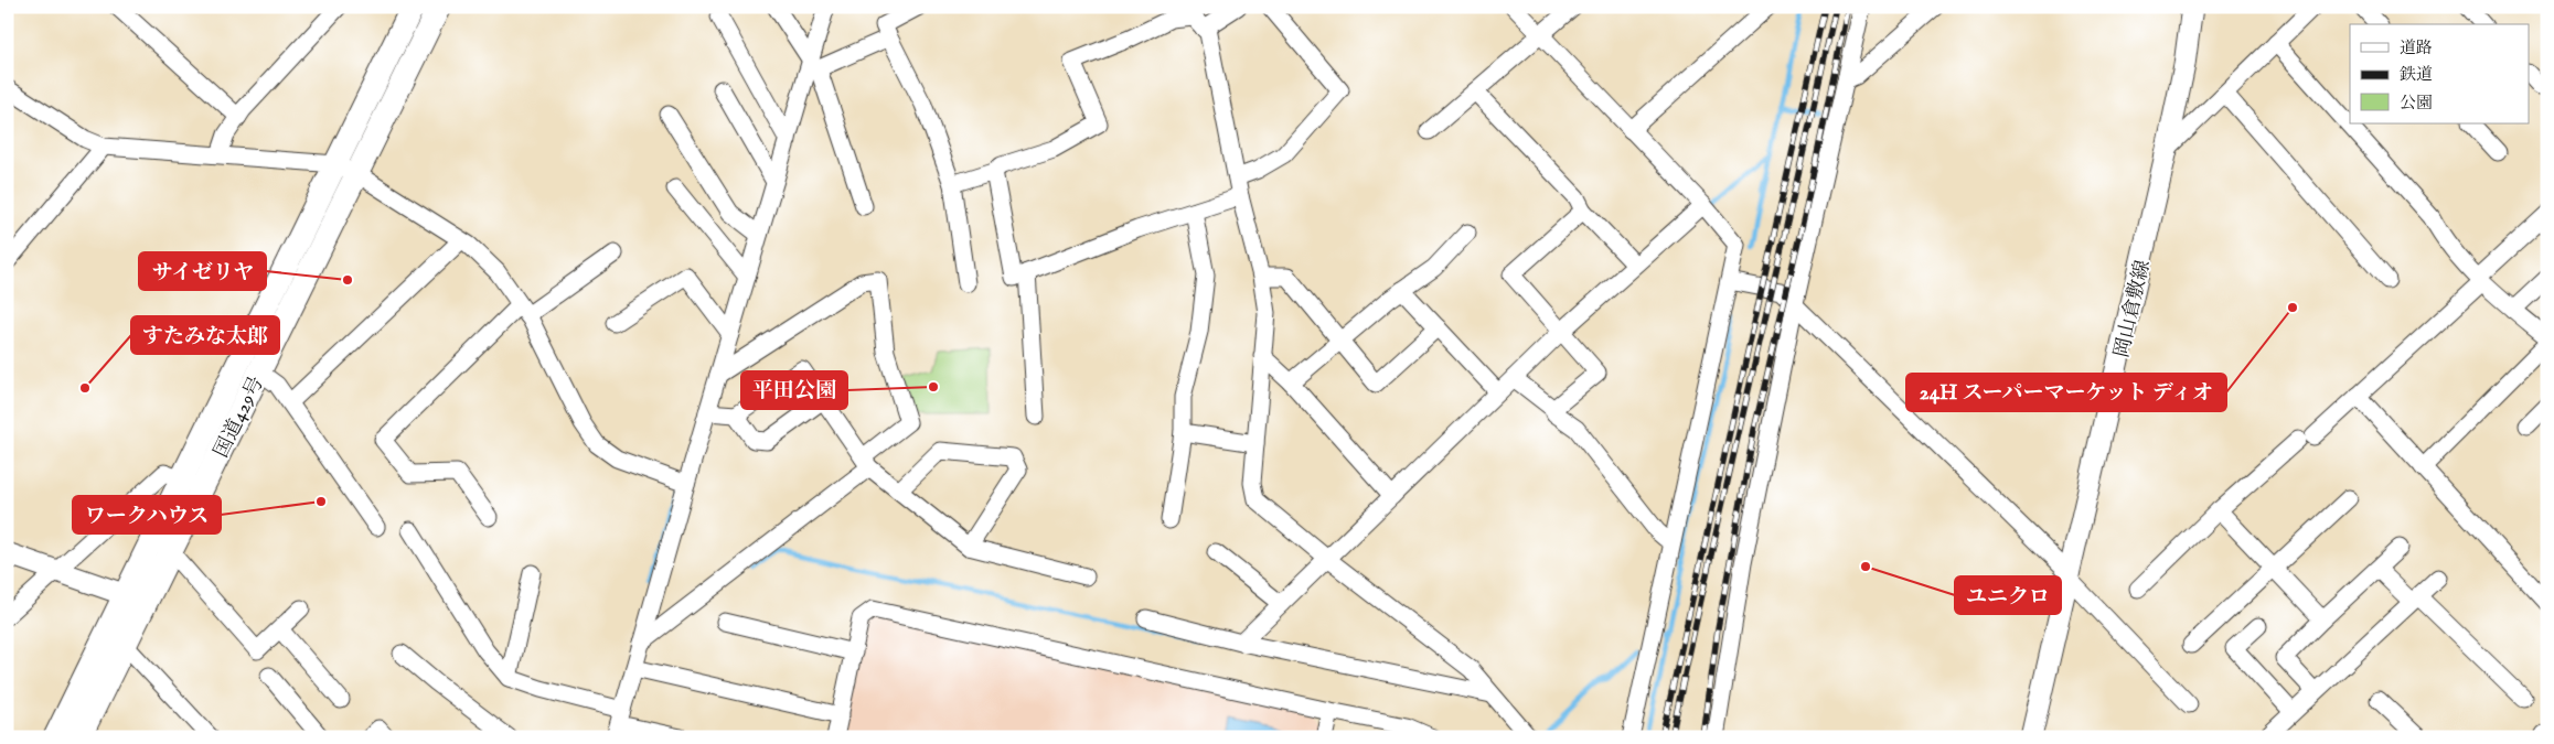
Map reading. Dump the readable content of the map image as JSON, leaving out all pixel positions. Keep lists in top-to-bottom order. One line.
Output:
{"streets":{"highway":["国道429号"],"main road":["岡山倉敷線"]},"places":["サイゼリヤ","24H スーパーマーケット ディオ","平田公園","すたみな太郎","ワークハウス","ユニクロ"],"legend":["道路","鉄道","公園"]}
